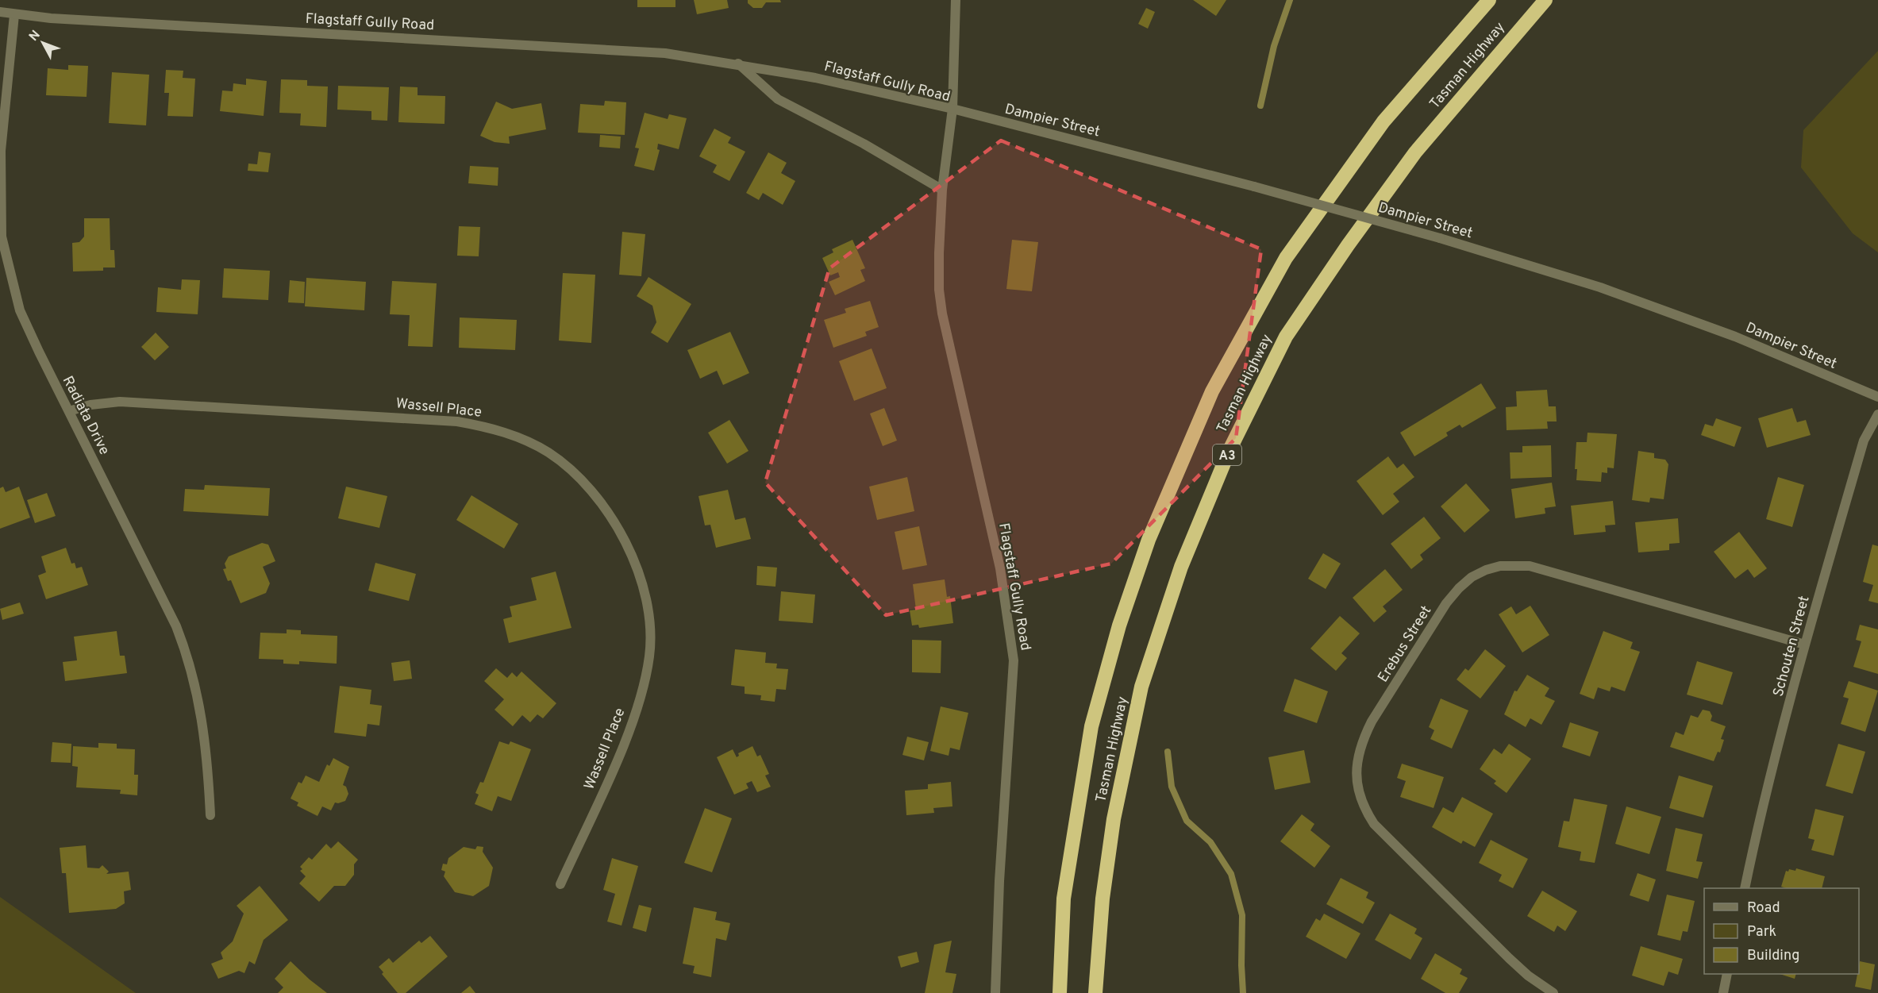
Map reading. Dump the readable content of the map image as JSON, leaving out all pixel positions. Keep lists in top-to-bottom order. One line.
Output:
{"streets":{"highway":["Tasman Highway","A3"],"street":["Flagstaff Gully Road","Dampier Street","Wassell Place","Radiata Drive","Erebus Street","Schouten Street"]},"crossings":[["Flagstaff Gully Road","Dampier Street"],["Flagstaff Gully Road","Radiata Drive"],["Wassell Place","Radiata Drive"],["Erebus Street","Schouten Street"]],"legend":["Road","Park","Building"],"north":"top left"}
